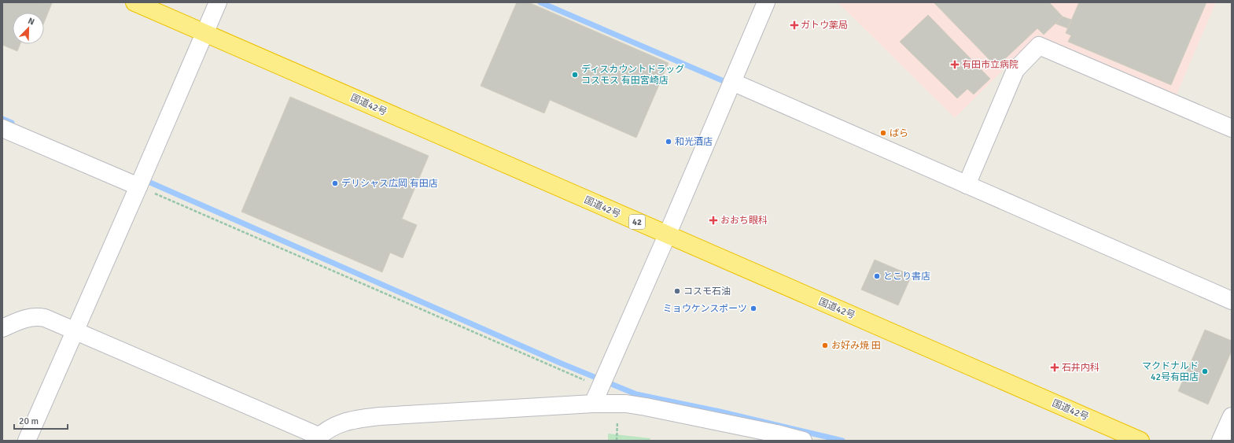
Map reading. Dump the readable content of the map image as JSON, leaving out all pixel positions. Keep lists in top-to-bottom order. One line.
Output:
{"streets":{"highway":["国道42号","42"]},"places":{"health":["ガトウ薬局","有田市立病院","おおち眼科","石井内科"],"other":["ディスカウントドラッグ コスモス 有田宮崎店","ばら","和光酒店","デリシャス広岡 有田店","とこり書店","コスモ石油","ミョウケンスポーツ","お好み焼 田","マクドナルド 42号有田店"]},"scale_bar":"20 m","north":"top right"}
